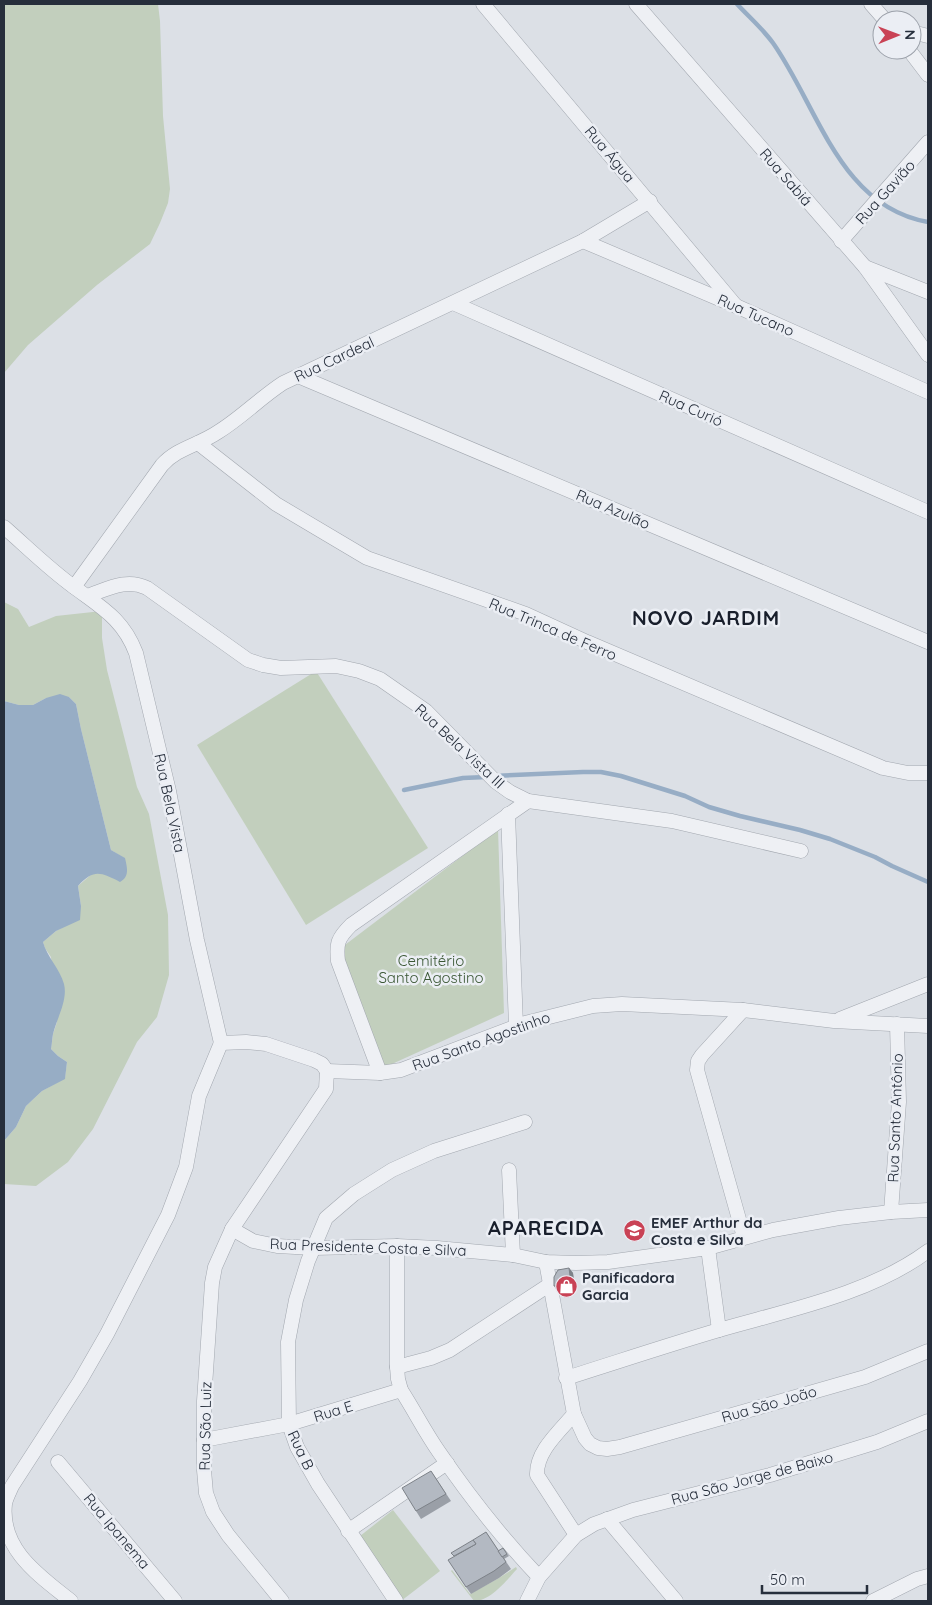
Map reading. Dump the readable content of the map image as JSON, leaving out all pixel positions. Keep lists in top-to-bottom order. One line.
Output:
{"streets":{"street":["Rua Água","Rua Sabiá","Rua Gavião","Rua Tucano","Rua Cardeal","Rua Curió","Rua Azulão","Rua Trinca de Ferro","Rua Bela Vista III","Rua Bela Vista","Rua Santo Agostinho","Rua Santo Antônio","Rua Presidente Costa e Silva","Rua São João","Rua E","Rua São Luiz","Rua B","Rua São Jorge de Baixo","Rua Ipanema"]},"crossings":[["Rua Água","Rua Tucano"],["Rua Água","Rua Cardeal"],["Rua Sabiá","Rua Gavião"],["Rua Tucano","Rua Cardeal"],["Rua Cardeal","Rua Curió"],["Rua Cardeal","Rua Azulão"],["Rua Cardeal","Rua Trinca de Ferro"],["Rua Cardeal","Rua Bela Vista"],["Rua Bela Vista III","Rua Bela Vista"],["Rua Santo Agostinho","Rua Santo Antônio"],["Rua Santo Antônio","Rua Presidente Costa e Silva"],["Rua Presidente Costa e Silva","Rua São Luiz"],["Rua Presidente Costa e Silva","Rua B"],["Rua E","Rua São Luiz"],["Rua E","Rua B"]],"districts":["NOVO JARDIM","APARECIDA"],"parks":["Cemitério Santo Agostino"],"places":{"school or university":["EMEF Arthur da Costa e Silva"],"shop":["Panificadora Garcia"]},"scale_bar":"50 m","north":"right"}
